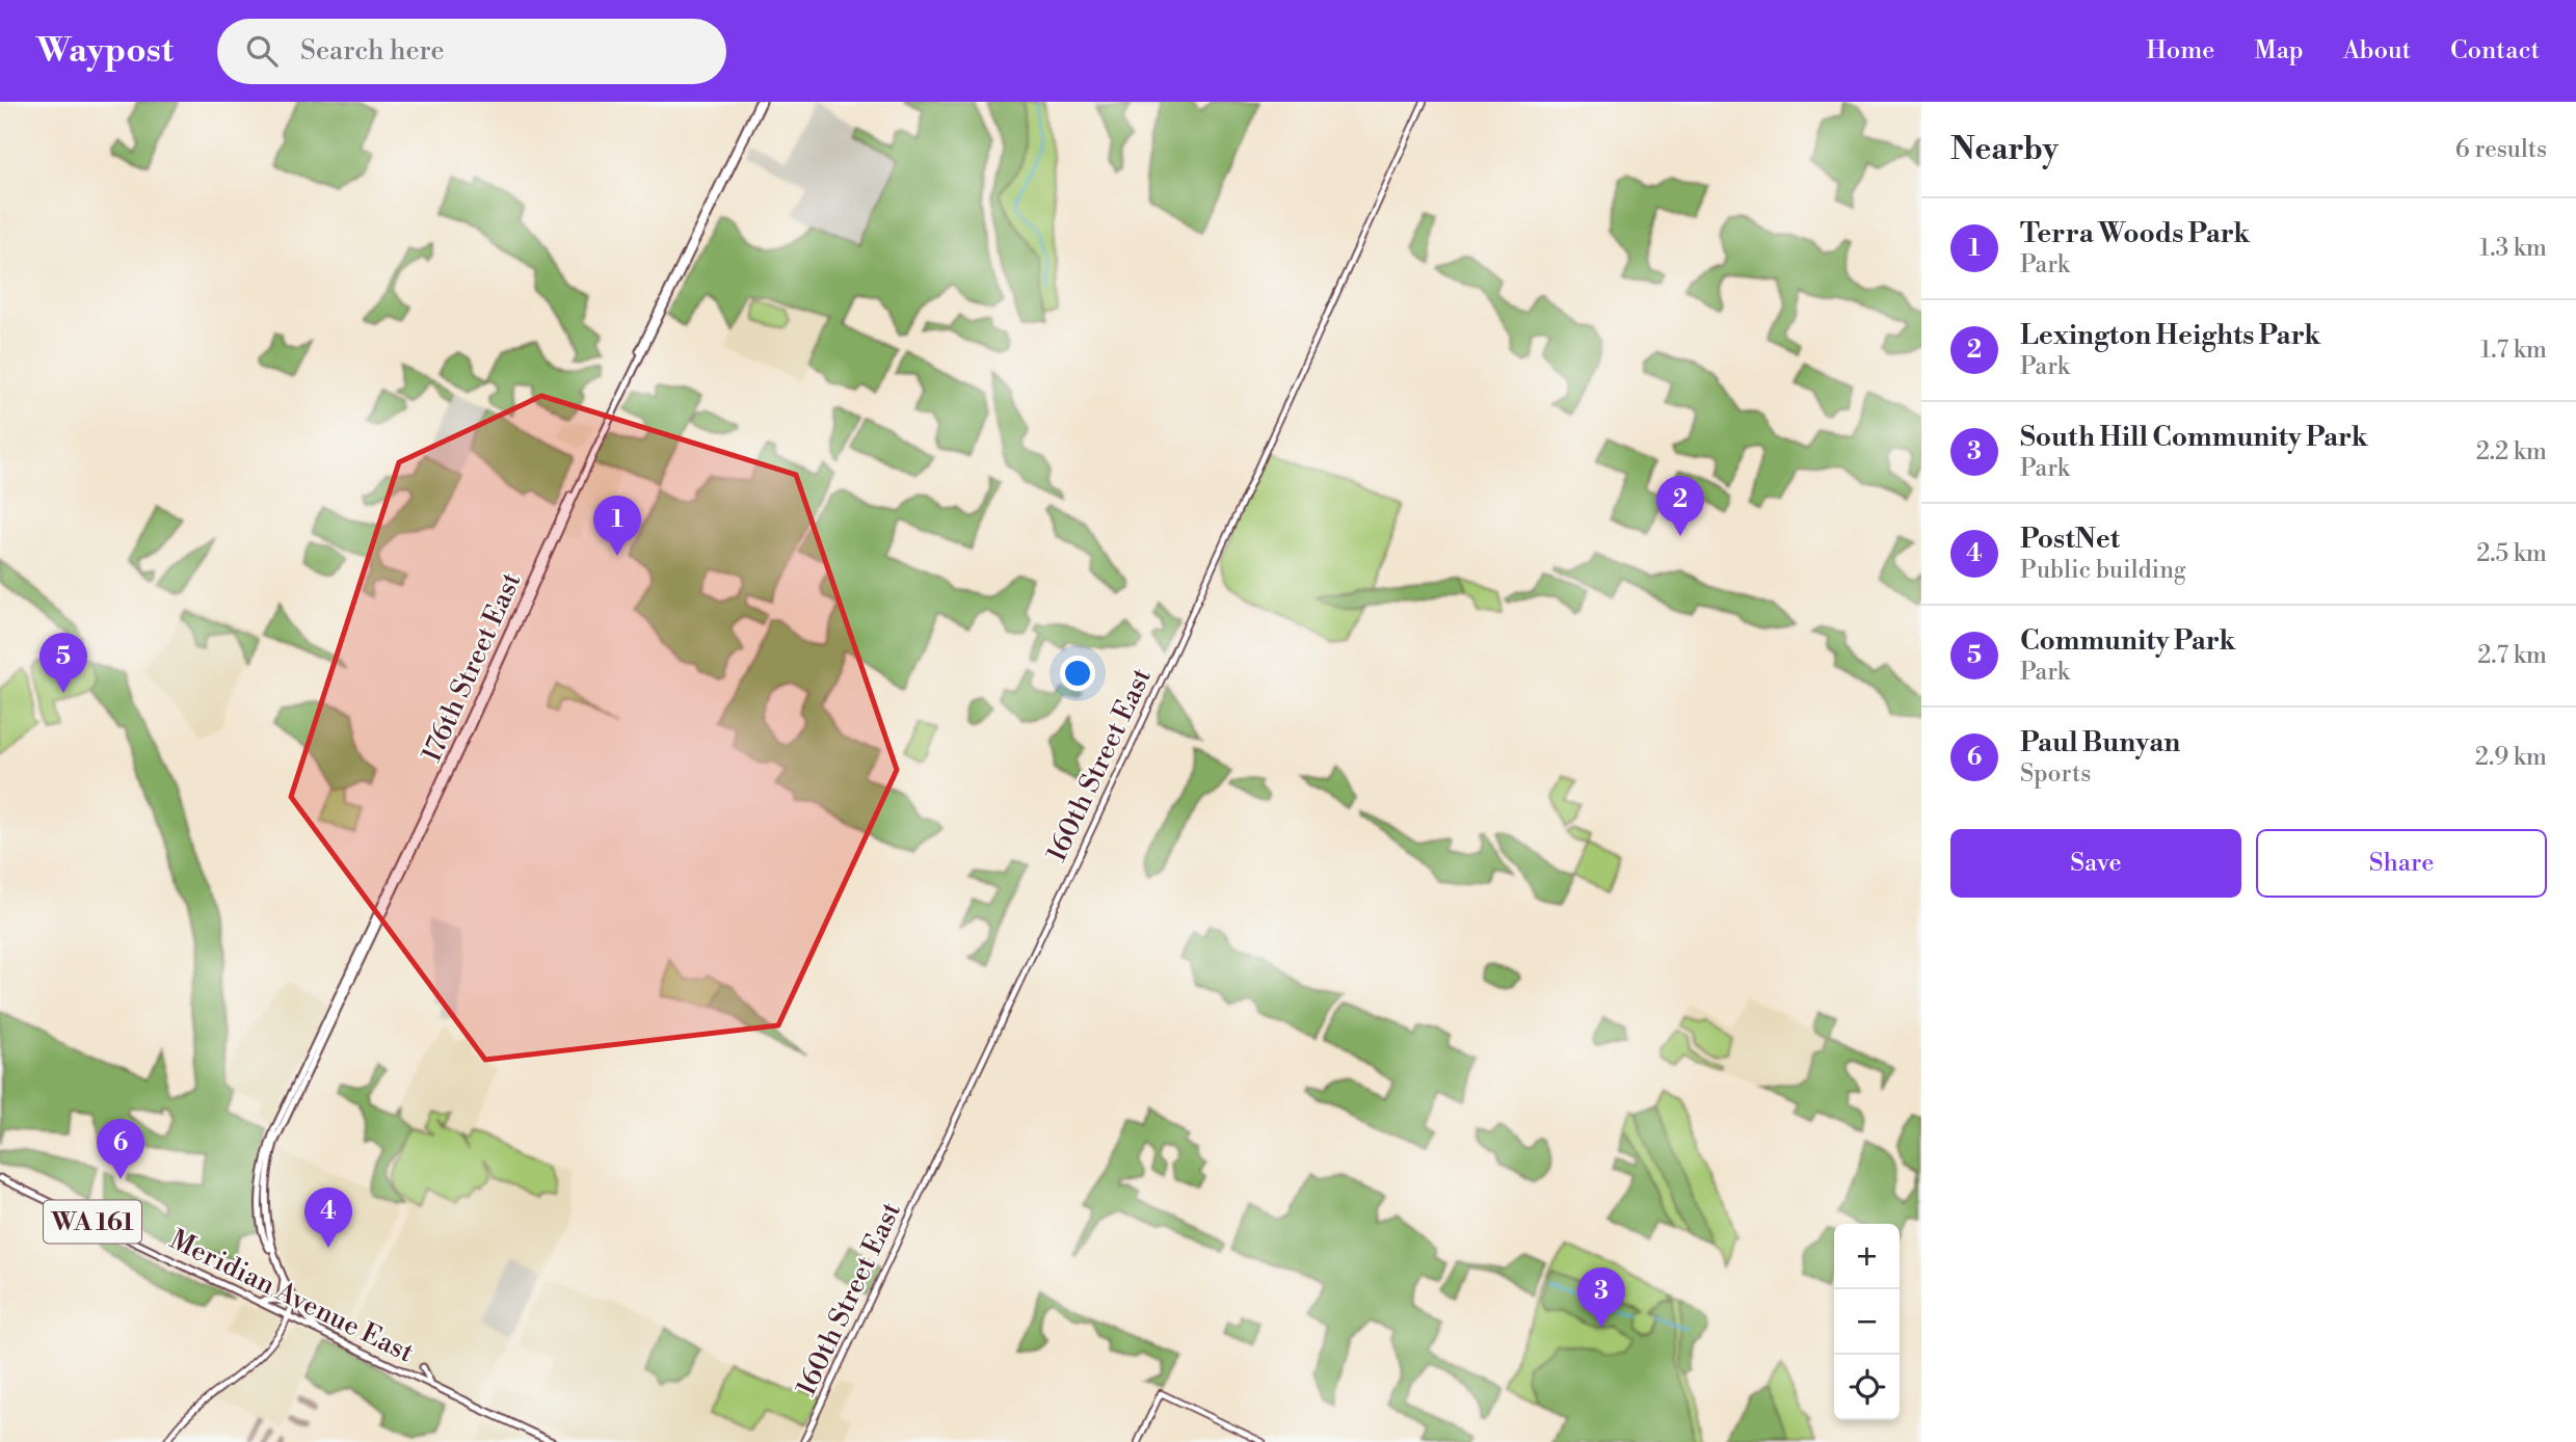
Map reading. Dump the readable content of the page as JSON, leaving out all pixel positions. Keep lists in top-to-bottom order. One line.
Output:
{"streets":{"main road":["176th Street East","160th Street East","WA 161","Meridian Avenue East"]},"crossings":[["176th Street East","Meridian Avenue East"]],"page":{"header":"Waypost","search":"Search here","nav":["Home","Map","About","Contact"],"heading":["Nearby","6 results"],"list":[{"mark":"1","name":"Terra Woods Park","note":"Park","value":"1.3 km"},{"mark":"2","name":"Lexington Heights Park","note":"Park","value":"1.7 km"},{"mark":"3","name":"South Hill Community Park","note":"Park","value":"2.2 km"},{"mark":"4","name":"PostNet","note":"Public building","value":"2.5 km"},{"mark":"5","name":"Community Park","note":"Park","value":"2.7 km"},{"mark":"6","name":"Paul Bunyan","note":"Sports","value":"2.9 km"}],"pins":["2","1","5","6","4","3"],"buttons":["Save","Share"],"map_buttons":["+","−"]}}
